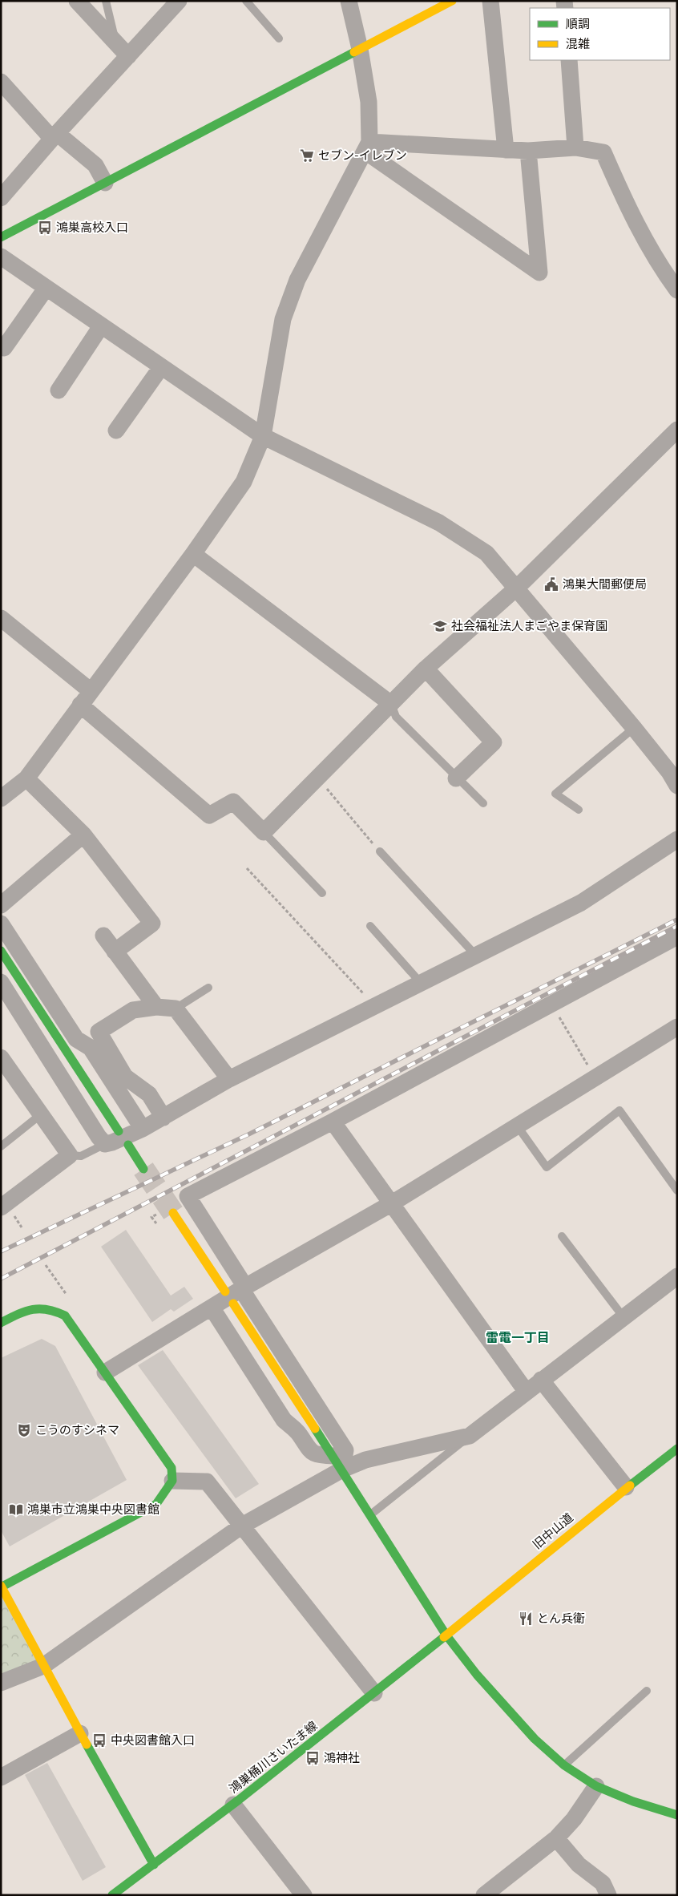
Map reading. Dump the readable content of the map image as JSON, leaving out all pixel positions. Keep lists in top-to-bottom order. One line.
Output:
{"streets":{"street":["旧中山道","鴻巣桶川さいたま線"]},"crossings":[["旧中山道","鴻巣桶川さいたま線"]],"districts":["雷電一丁目"],"places":{"supermarket":["セブン-イレブン"],"bus stop":["鴻巣高校入口","中央図書館入口","鴻神社"],"public building":["鴻巣大間郵便局"],"school or university":["社会福祉法人まごやま保育園"],"theatre":["こうのすシネマ"],"library":["鴻巣市立鴻巣中央図書館"],"restaurant":["とん兵衛"]},"legend":["順調","混雑"]}
